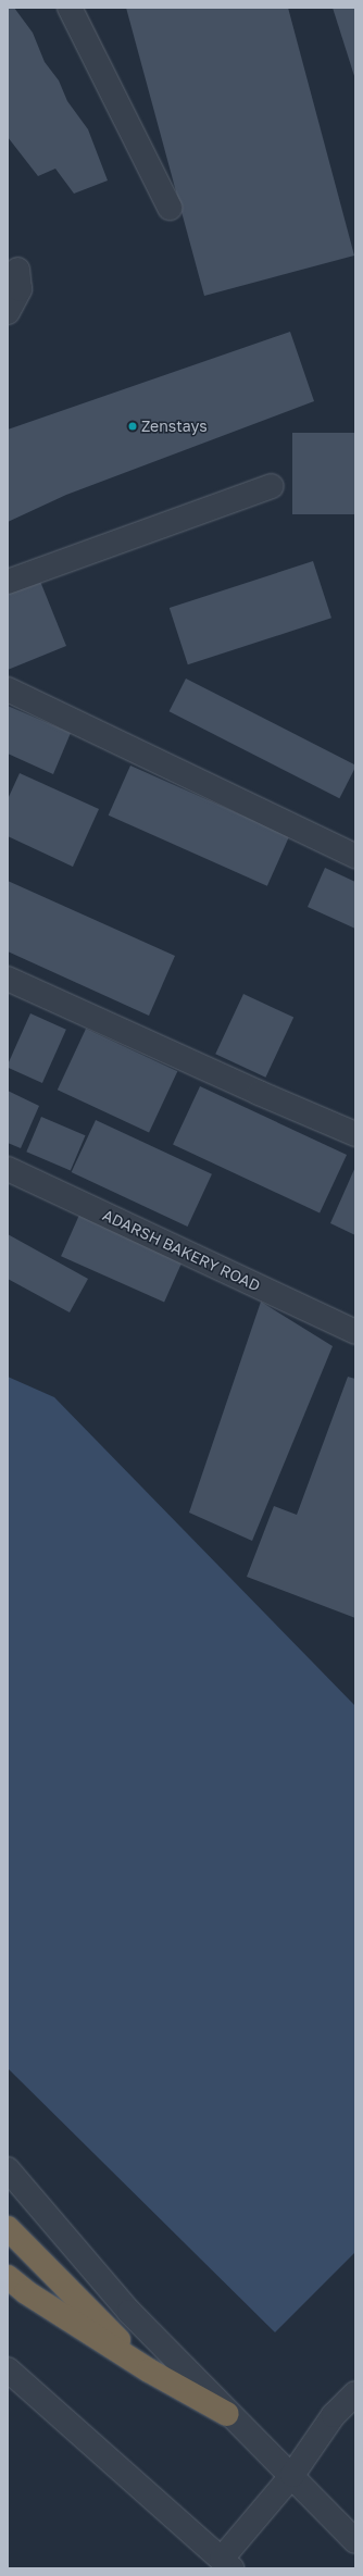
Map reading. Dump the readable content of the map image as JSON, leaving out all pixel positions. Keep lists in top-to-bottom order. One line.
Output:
{"streets":{"street":["ADARSH BAKERY ROAD"]},"places":["Zenstays"]}
